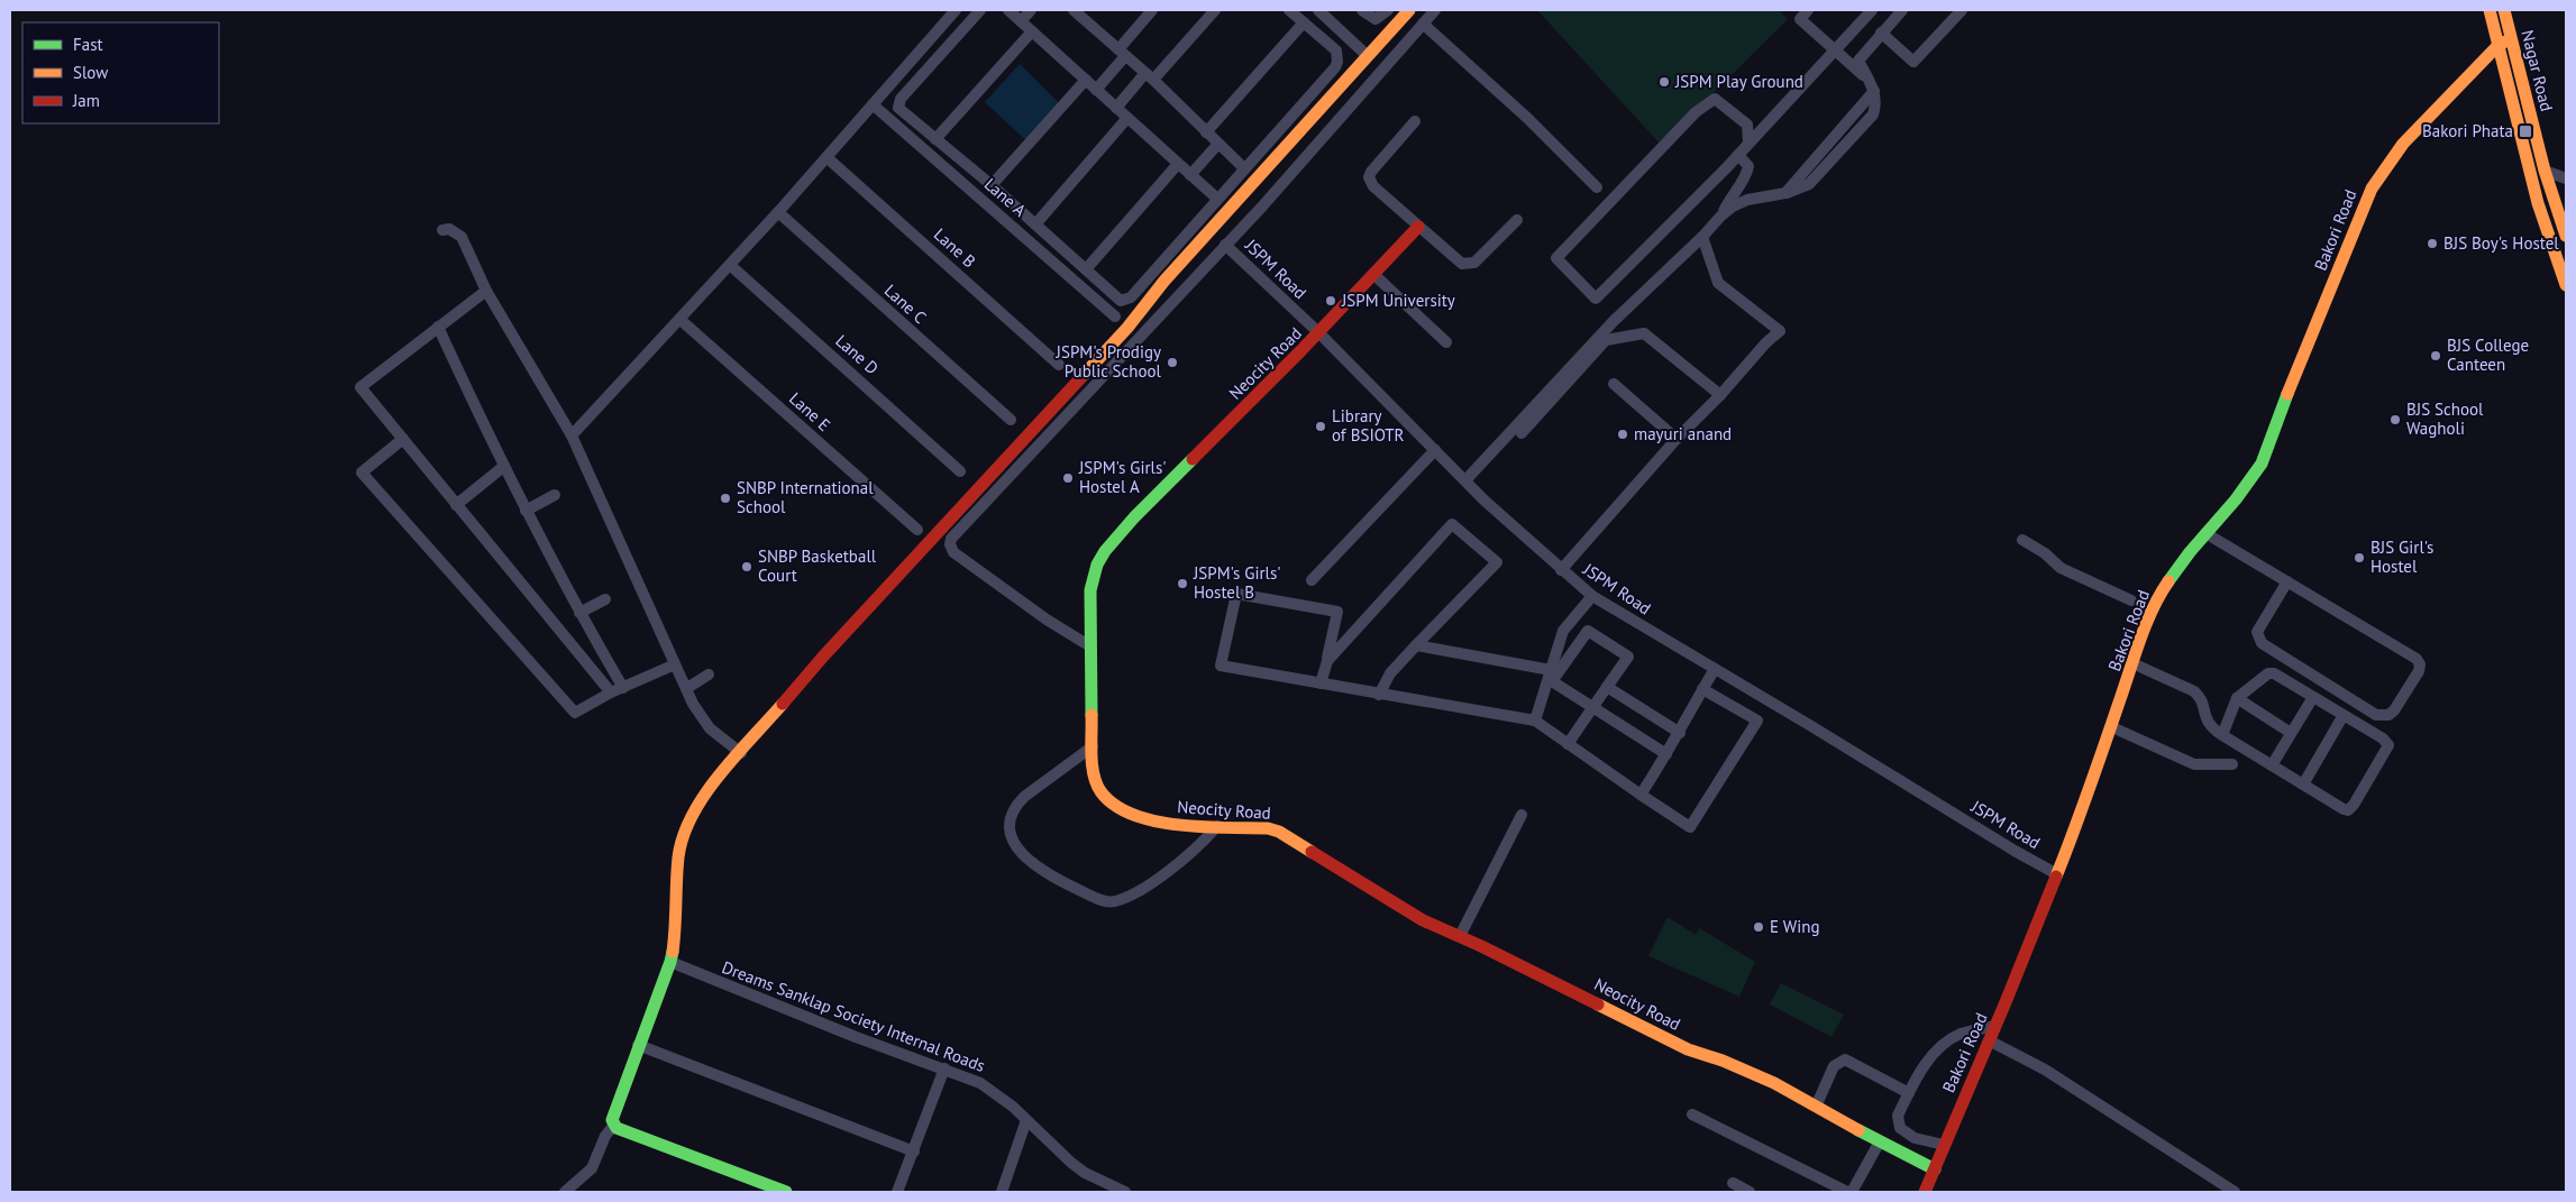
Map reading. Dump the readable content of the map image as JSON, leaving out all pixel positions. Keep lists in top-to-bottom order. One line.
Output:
{"streets":{"main road":["Nagar Road","Bakori Road","Neocity Road"],"street":["Lane A","Lane B","JSPM Road","Lane C","Lane D","Lane E","Dreams Sanklap Society Internal Roads"]},"crossings":[["Nagar Road","Bakori Road"],["Bakori Road","JSPM Road"],["Bakori Road","Neocity Road"],["JSPM Road","Neocity Road"]],"places":{"other":["JSPM Play Ground","BJS Boy's Hostel","JSPM University","BJS College Canteen","JSPM's Prodigy Public School","BJS School Wagholi","Library of BSIOTR","mayuri anand","JSPM's Girls' Hostel A","SNBP International School","BJS Girl's Hostel","SNBP Basketball Court","JSPM's Girls' Hostel B","E Wing"],"transit":["Bakori Phata"]},"legend":["Fast","Slow","Jam"]}
